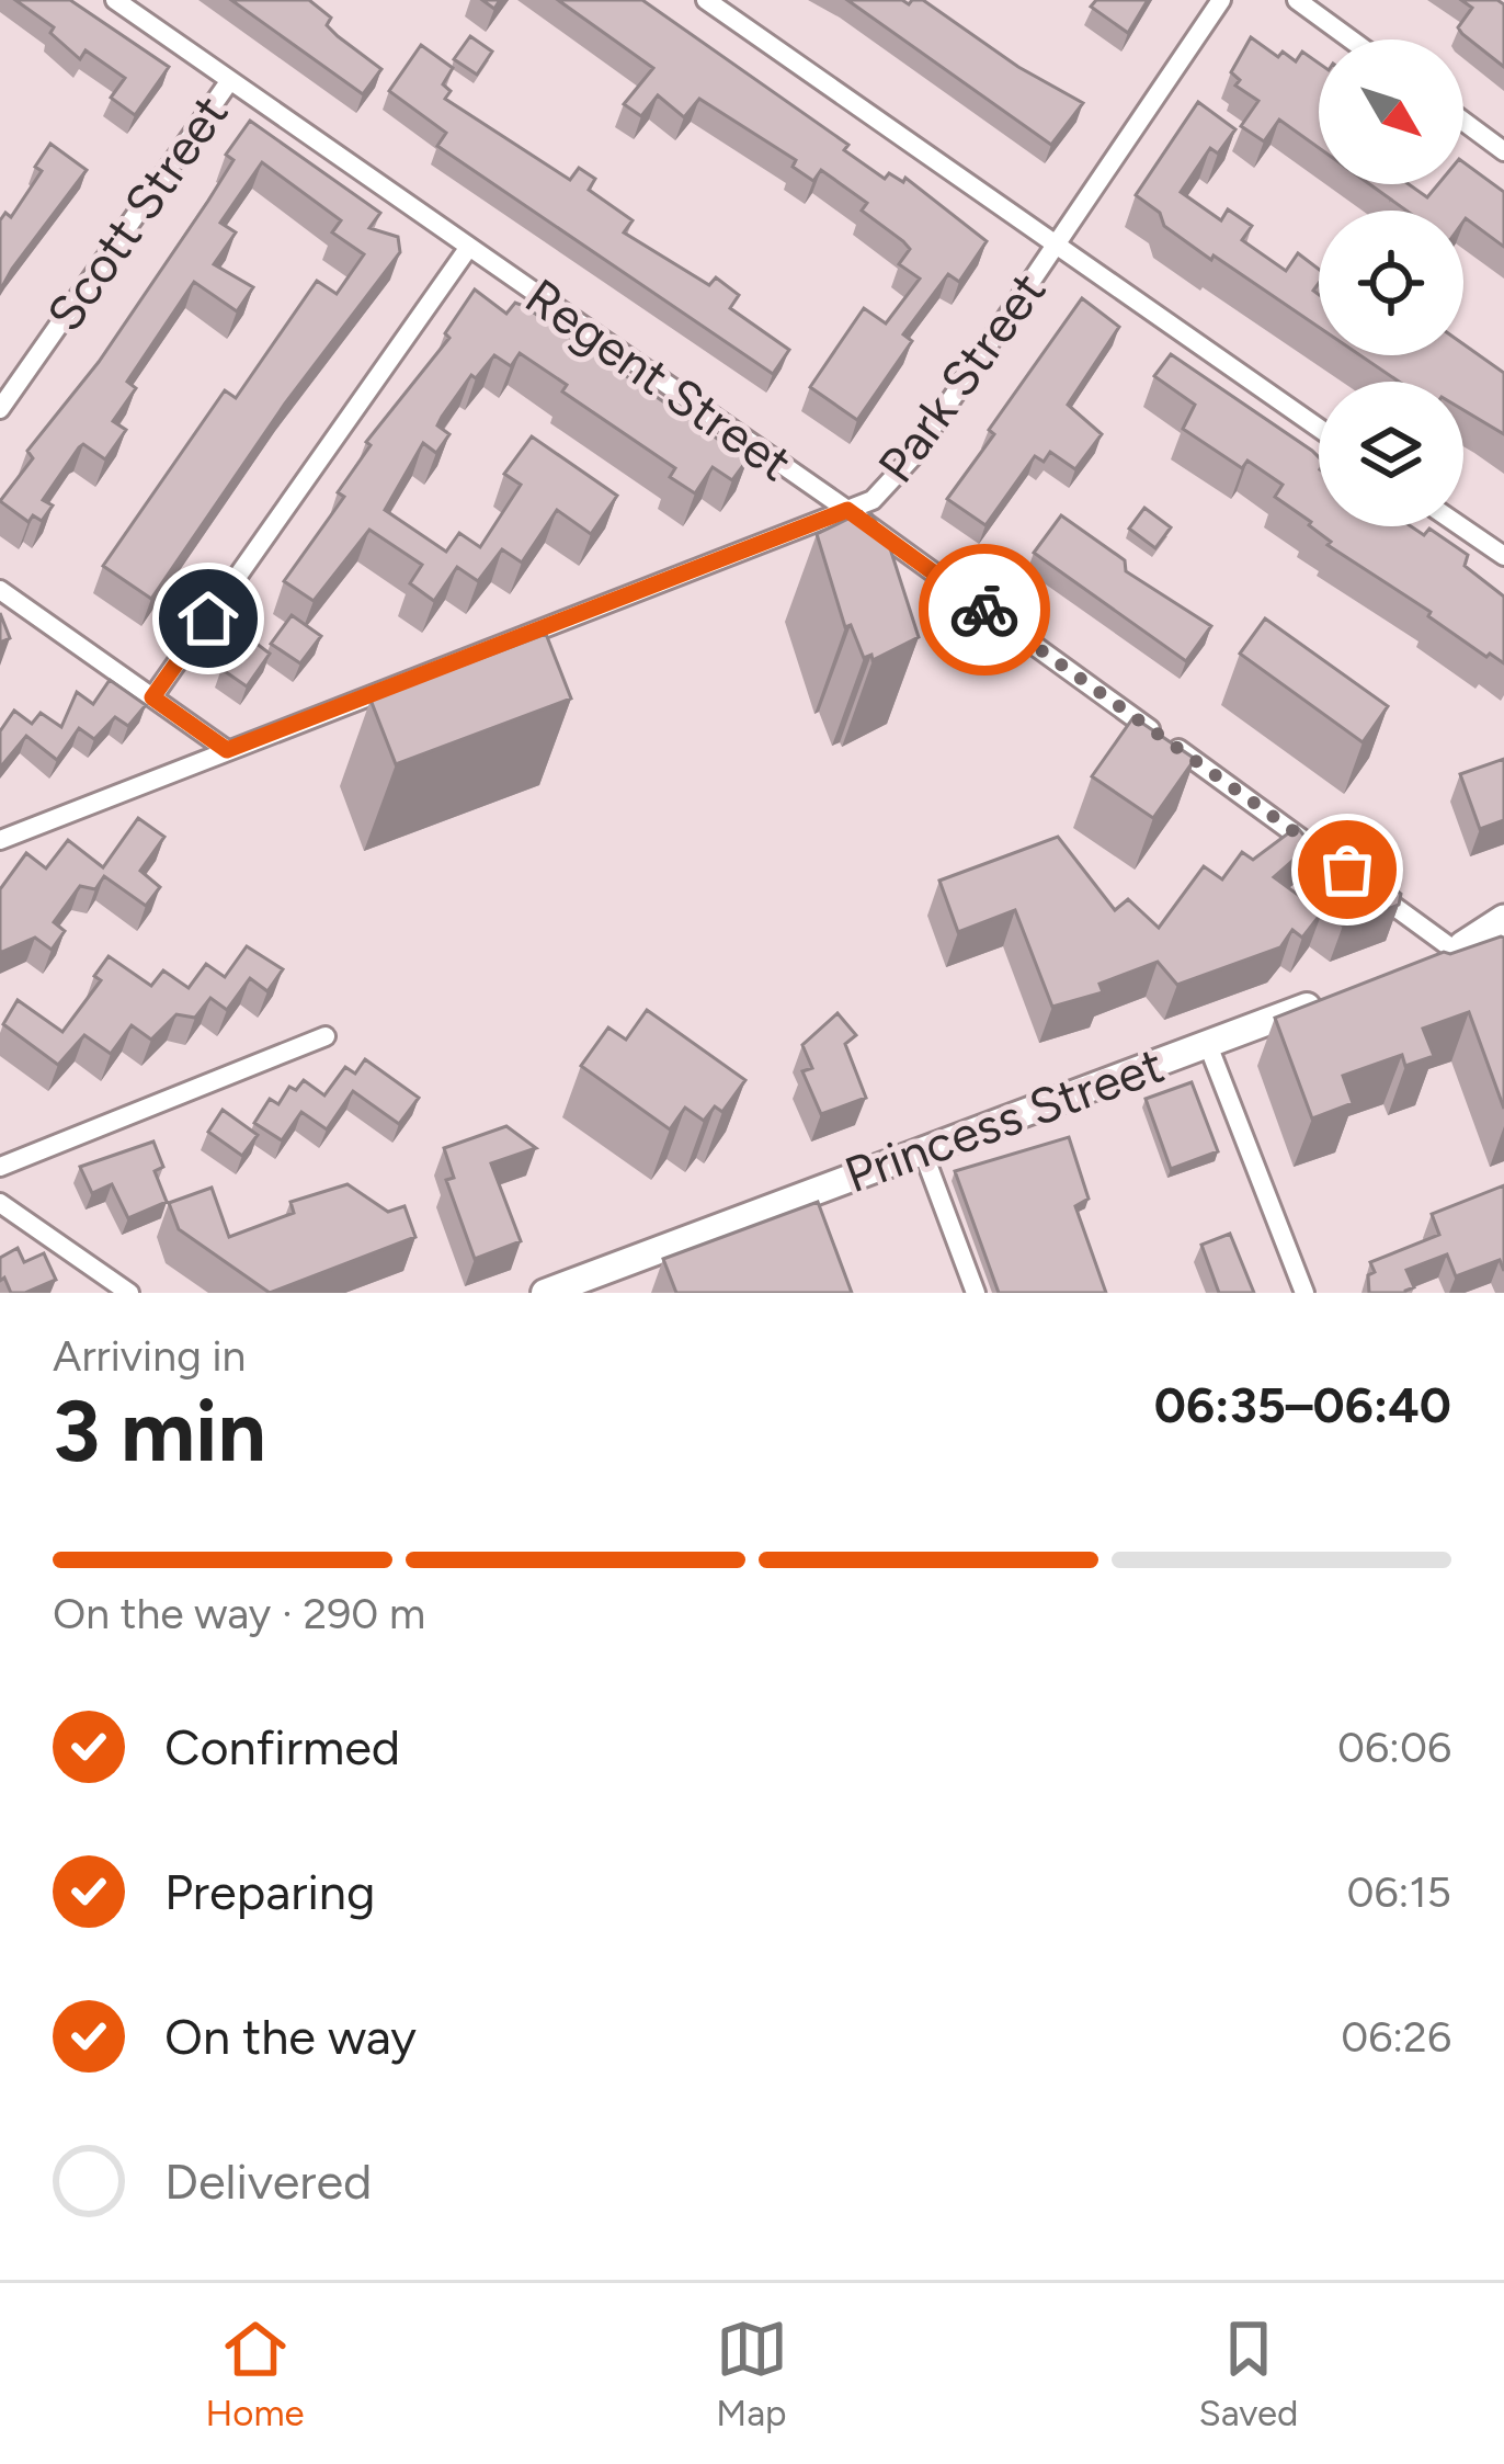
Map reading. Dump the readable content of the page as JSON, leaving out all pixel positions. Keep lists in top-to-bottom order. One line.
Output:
{"streets":{"main road":["Princess Street"],"street":["Scott Street","Park Street","Regent Street"]},"crossings":[["Scott Street","Regent Street"],["Park Street","Regent Street"]],"north":"bottom right","page":{"heading":["3 min","Arriving in","06:35–06:40"],"bar":"On the way · 290 m","list":[["Confirmed","06:06"],["Preparing","06:15"],["On the way","06:26"],"Delivered"],"tabs":["Home","Map","Saved"]}}
